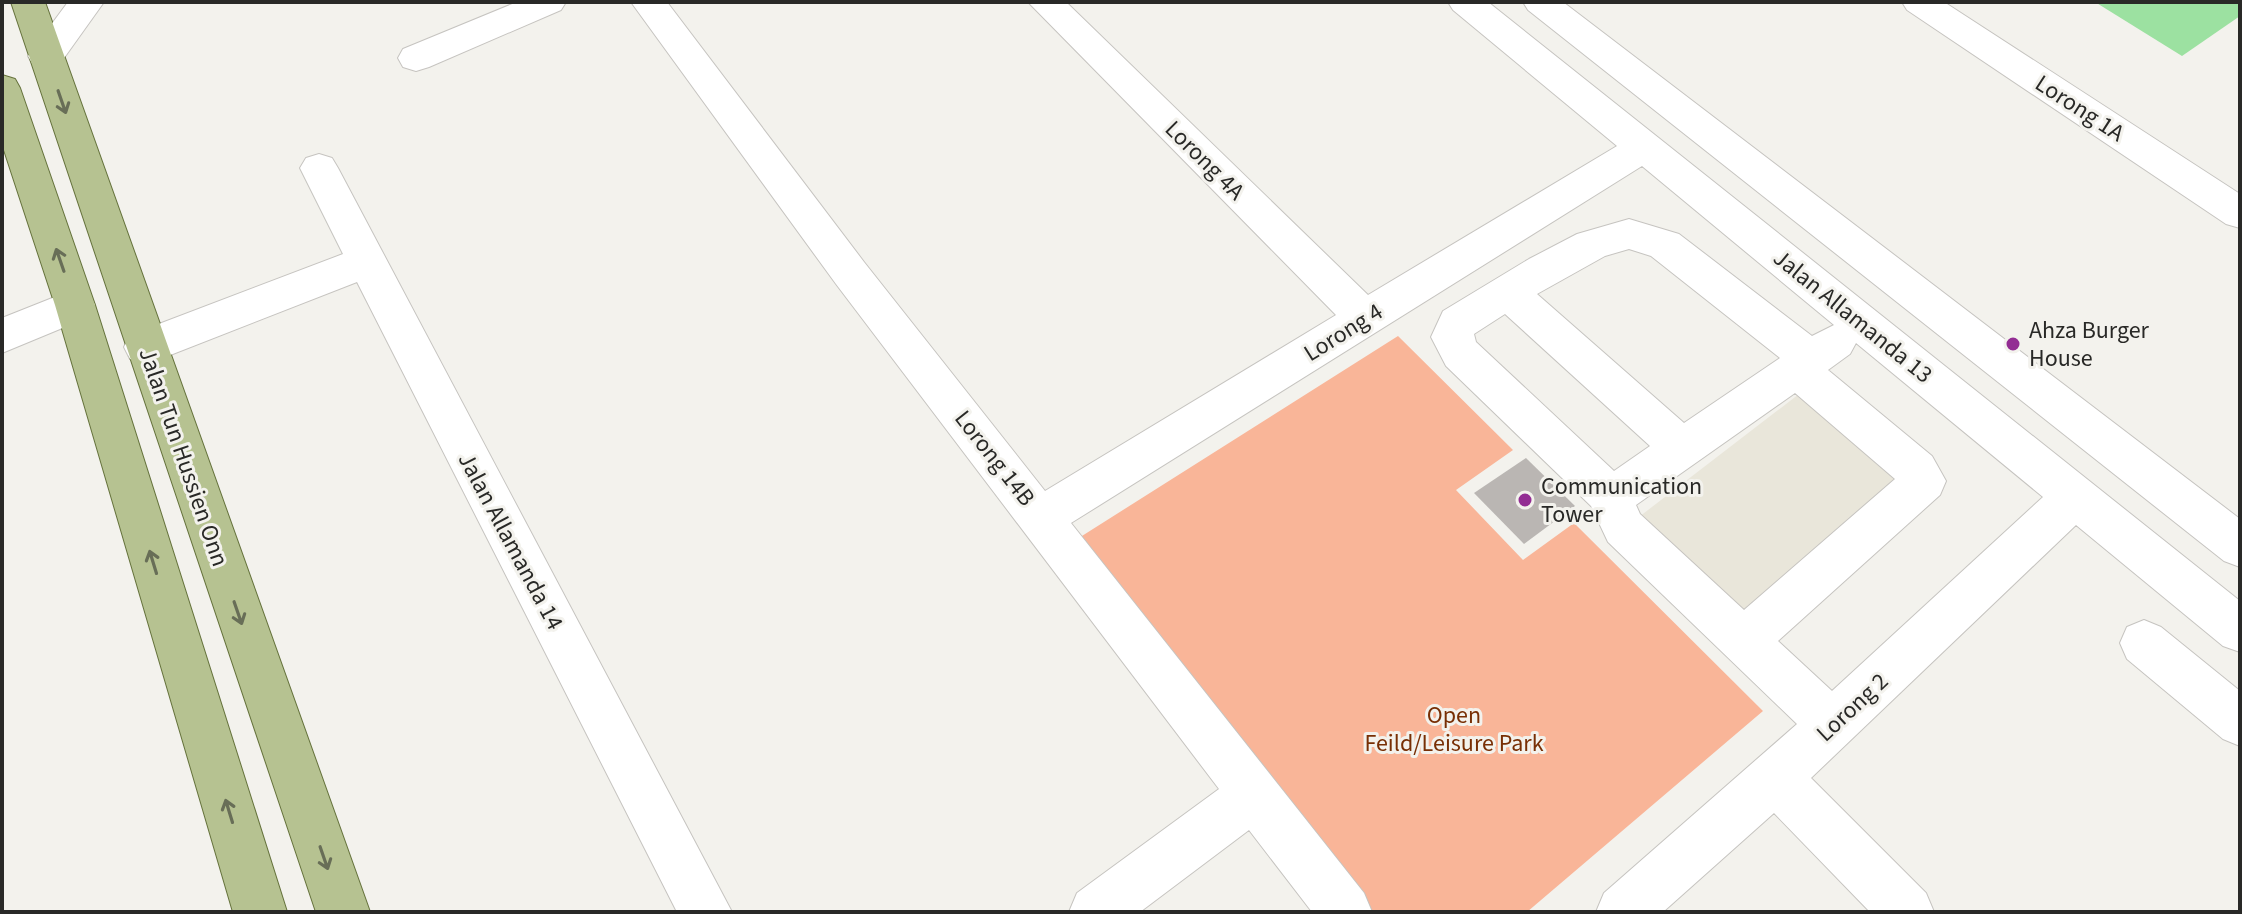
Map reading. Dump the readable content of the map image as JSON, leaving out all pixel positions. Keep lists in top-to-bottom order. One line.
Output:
{"streets":{"main road":["Jalan Tun Hussien Onn"],"street":["Lorong 1A","Lorong 4A","Jalan Allamanda 13","Lorong 4","Lorong 14B","Jalan Allamanda 14","Lorong 2"]},"crossings":[["Lorong 4A","Lorong 4"],["Jalan Allamanda 13","Lorong 4"],["Jalan Allamanda 13","Lorong 2"],["Lorong 4","Lorong 14B"]],"parks":["Open Feild/Leisure Park"],"places":["Ahza Burger House","Communication Tower"]}
